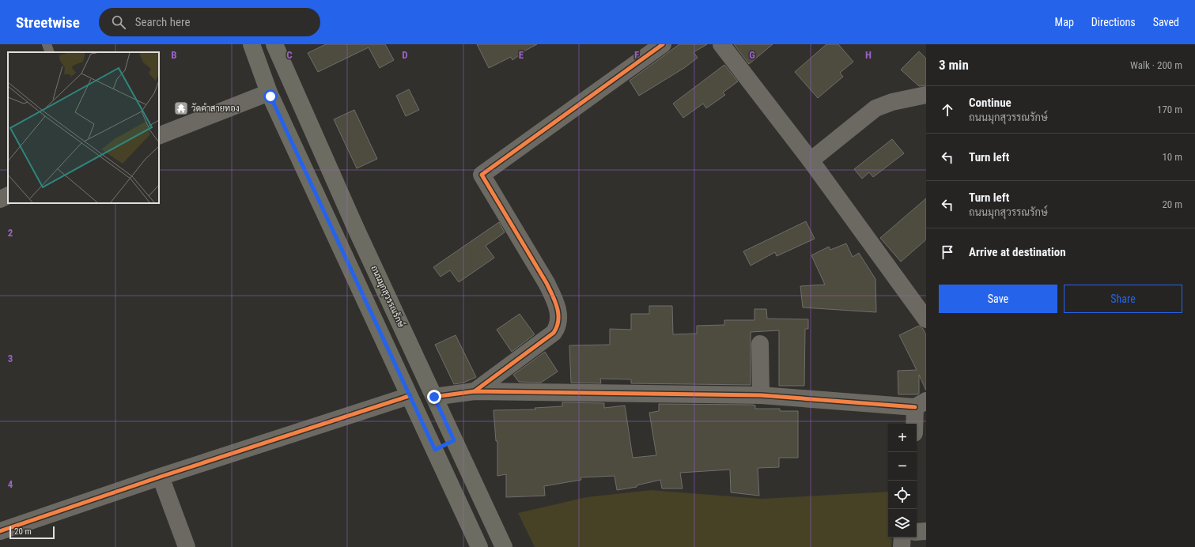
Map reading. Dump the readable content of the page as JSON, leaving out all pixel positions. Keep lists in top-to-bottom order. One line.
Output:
{"streets":{"main road":["ถนนมุกสุวรรณรักษ์"]},"places":{"temple":["วัดคำสายทอง"]},"scale_bar":"20 m","page":{"header":"Streetwise","search":"Search here","nav":["Map","Directions","Saved"],"heading":["3 min","Walk · 200 m"],"list":[["Continue","ถนนมุกสุวรรณรักษ์","170 m"],["Turn left","10 m"],["Turn left","ถนนมุกสุวรรณรักษ์","20 m"],"Arrive at destination"],"buttons":["Save","Share"],"map_buttons":["+","−"],"scale":"20 m"},"grid":{"columns":["B","C","D","E","F","G","H"],"rows":["2","3","4"]}}
